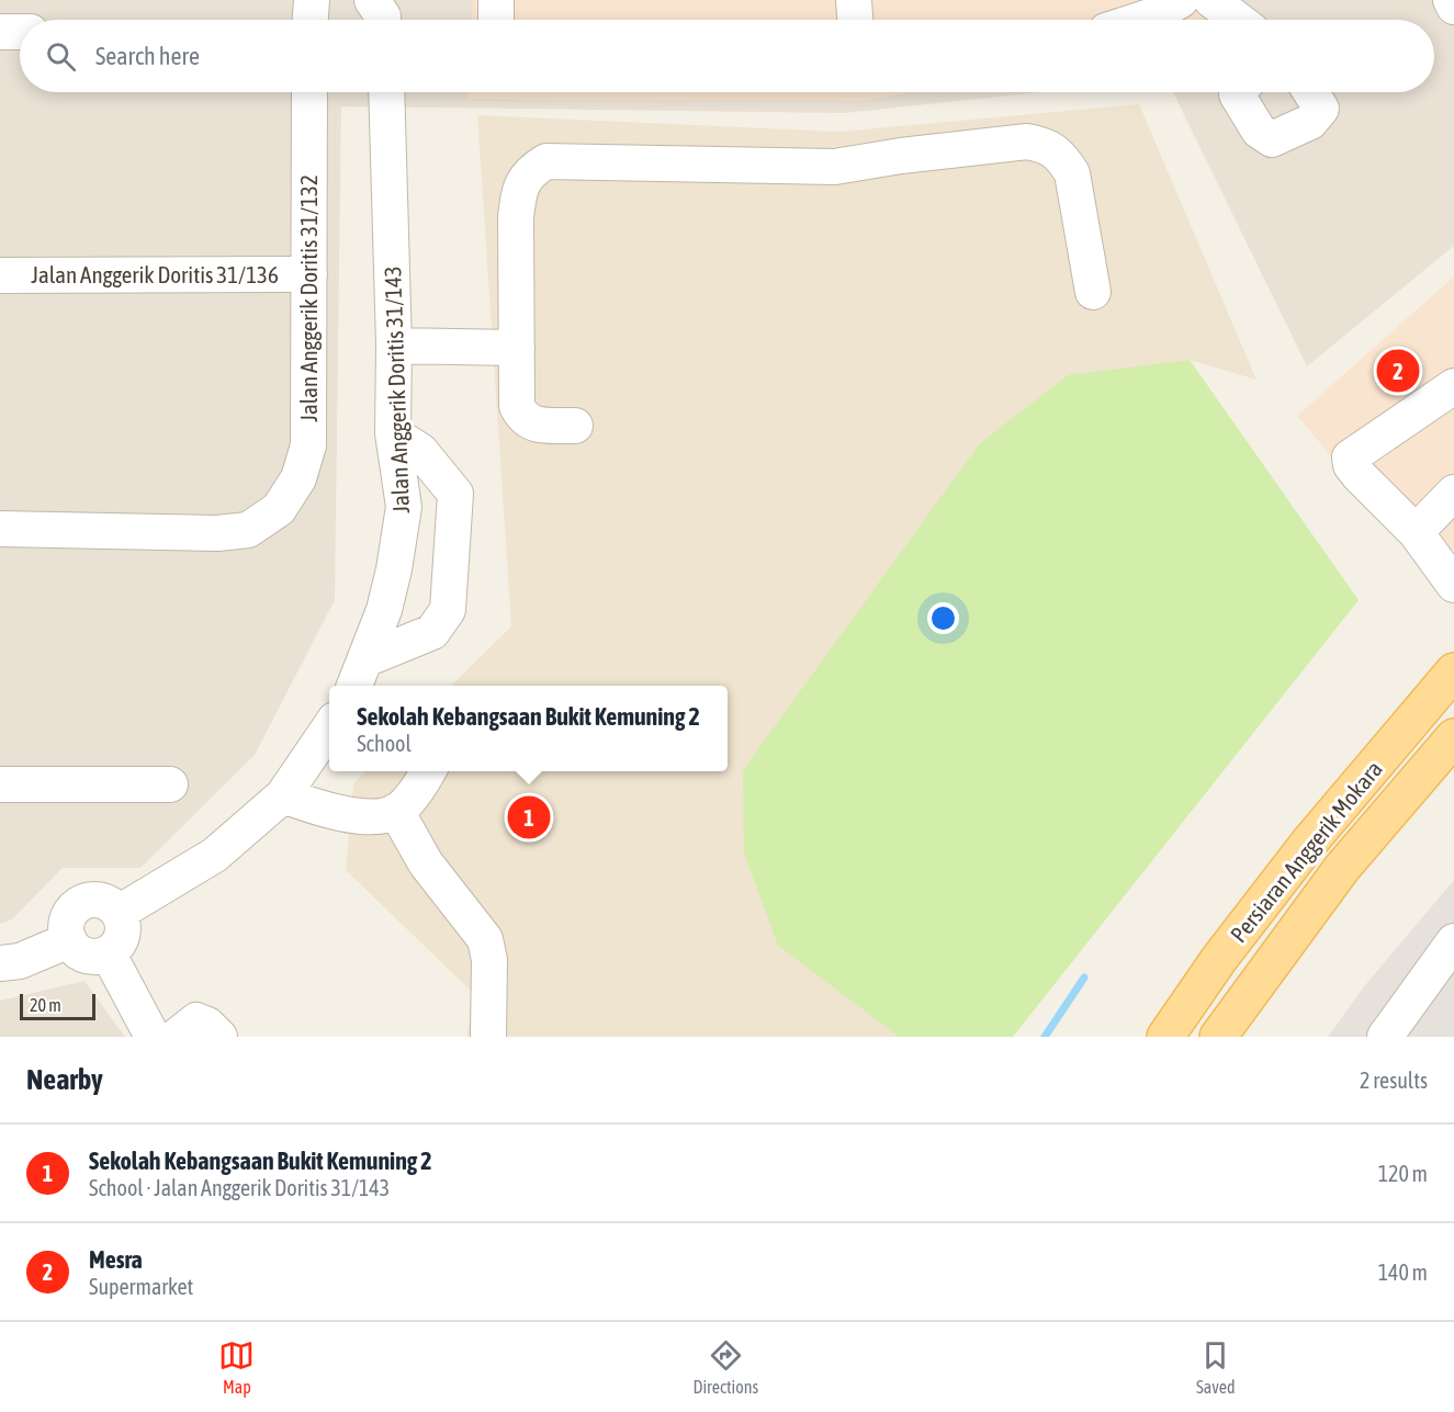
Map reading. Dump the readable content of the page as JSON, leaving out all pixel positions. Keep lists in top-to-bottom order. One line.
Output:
{"streets":{"main road":["Persiaran Anggerik Mokara"],"street":["Jalan Anggerik Doritis 31/136","Jalan Anggerik Doritis 31/132","Jalan Anggerik Doritis 31/143"]},"crossings":[["Jalan Anggerik Doritis 31/136","Jalan Anggerik Doritis 31/132"]],"scale_bar":"20 m","page":{"search":"Search here","pins":["2","1"],"popup":["Sekolah Kebangsaan Bukit Kemuning 2","School"],"scale":"20 m","heading":["Nearby","2 results"],"list":[{"mark":"1","name":"Sekolah Kebangsaan Bukit Kemuning 2","note":"School · Jalan Anggerik Doritis 31/143","value":"120 m"},{"mark":"2","name":"Mesra","note":"Supermarket","value":"140 m"}],"nav":["Map","Directions","Saved"]}}
